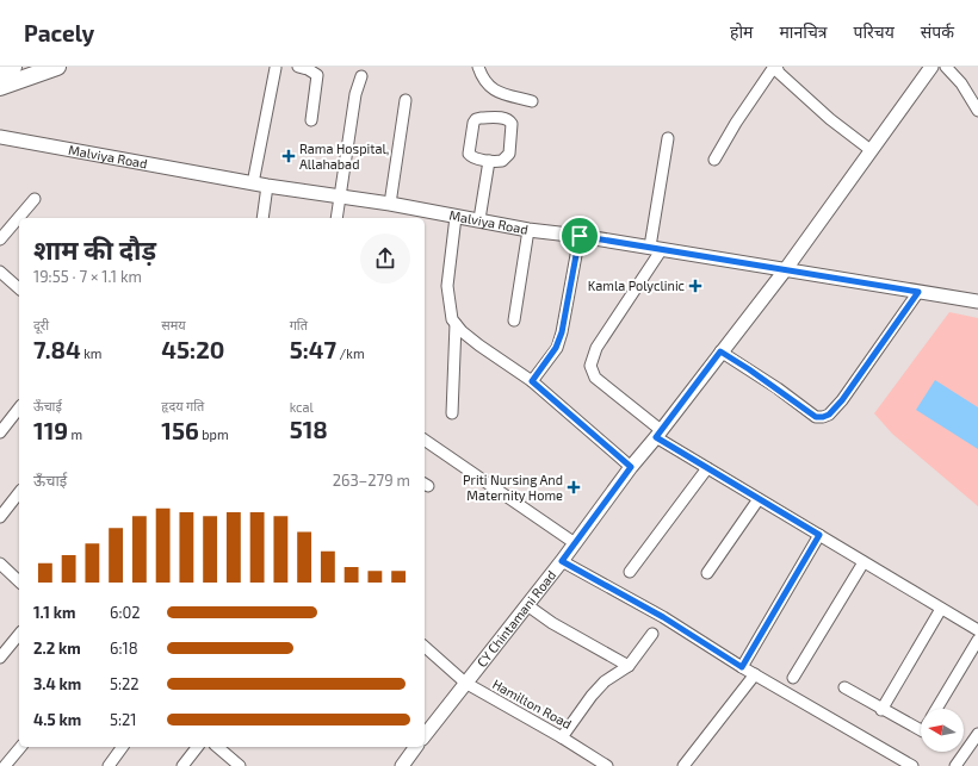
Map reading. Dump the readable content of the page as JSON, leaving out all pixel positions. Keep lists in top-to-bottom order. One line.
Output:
{"streets":{"street":["Malviya Road","CY Chintamani Road","Hamilton Road"]},"crossings":[["Malviya Road","CY Chintamani Road"],["CY Chintamani Road","Hamilton Road"]],"places":{"health":["Rama Hospital, Allahabad","Kamla Polyclinic","Priti Nursing And Maternity Home"]},"north":"left","page":{"header":"Pacely","nav":["होम","मानचित्र","परिचय","संपर्क"],"heading":["शाम की दौड़","19:55 · 7 × 1.1 km"],"stats":[["दूरी","7.84 km"],["समय","45:20"],["गति","5:47 /km"],["ऊँचाई","119 m"],["हृदय गति","156 bpm"],["kcal","518"]],"chart":["ऊँचाई","263–279 m"],"list":[{"name":"1.1 km","note":"6:02"},{"name":"2.2 km","note":"6:18"},{"name":"3.4 km","note":"5:22"},{"name":"4.5 km","note":"5:21"}]}}
